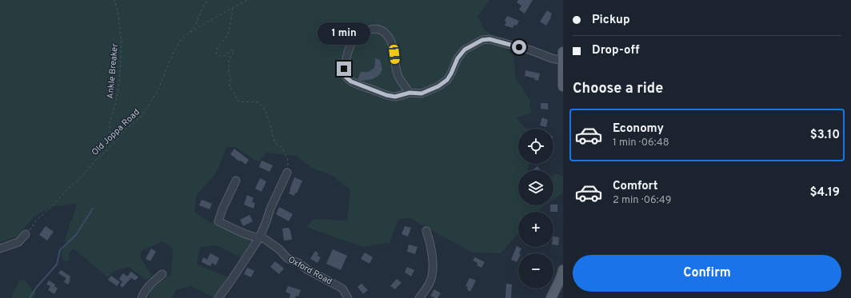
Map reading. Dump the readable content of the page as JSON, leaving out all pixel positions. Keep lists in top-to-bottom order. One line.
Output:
{"streets":{"street":["Oxford Road"],"path":["Ankle Breaker","Old Joppa Road"]},"crossings":[["Ankle Breaker","Old Joppa Road"]],"page":{"banner":["Pickup","Drop-off"],"bubble":"1 min","heading":"Choose a ride","list":[{"name":"Economy","note":"1 min · 06:48","value":"$3.10"},{"name":"Comfort","note":"2 min · 06:49","value":"$4.19"}],"map_buttons":["+","−"],"buttons":"Confirm"}}
